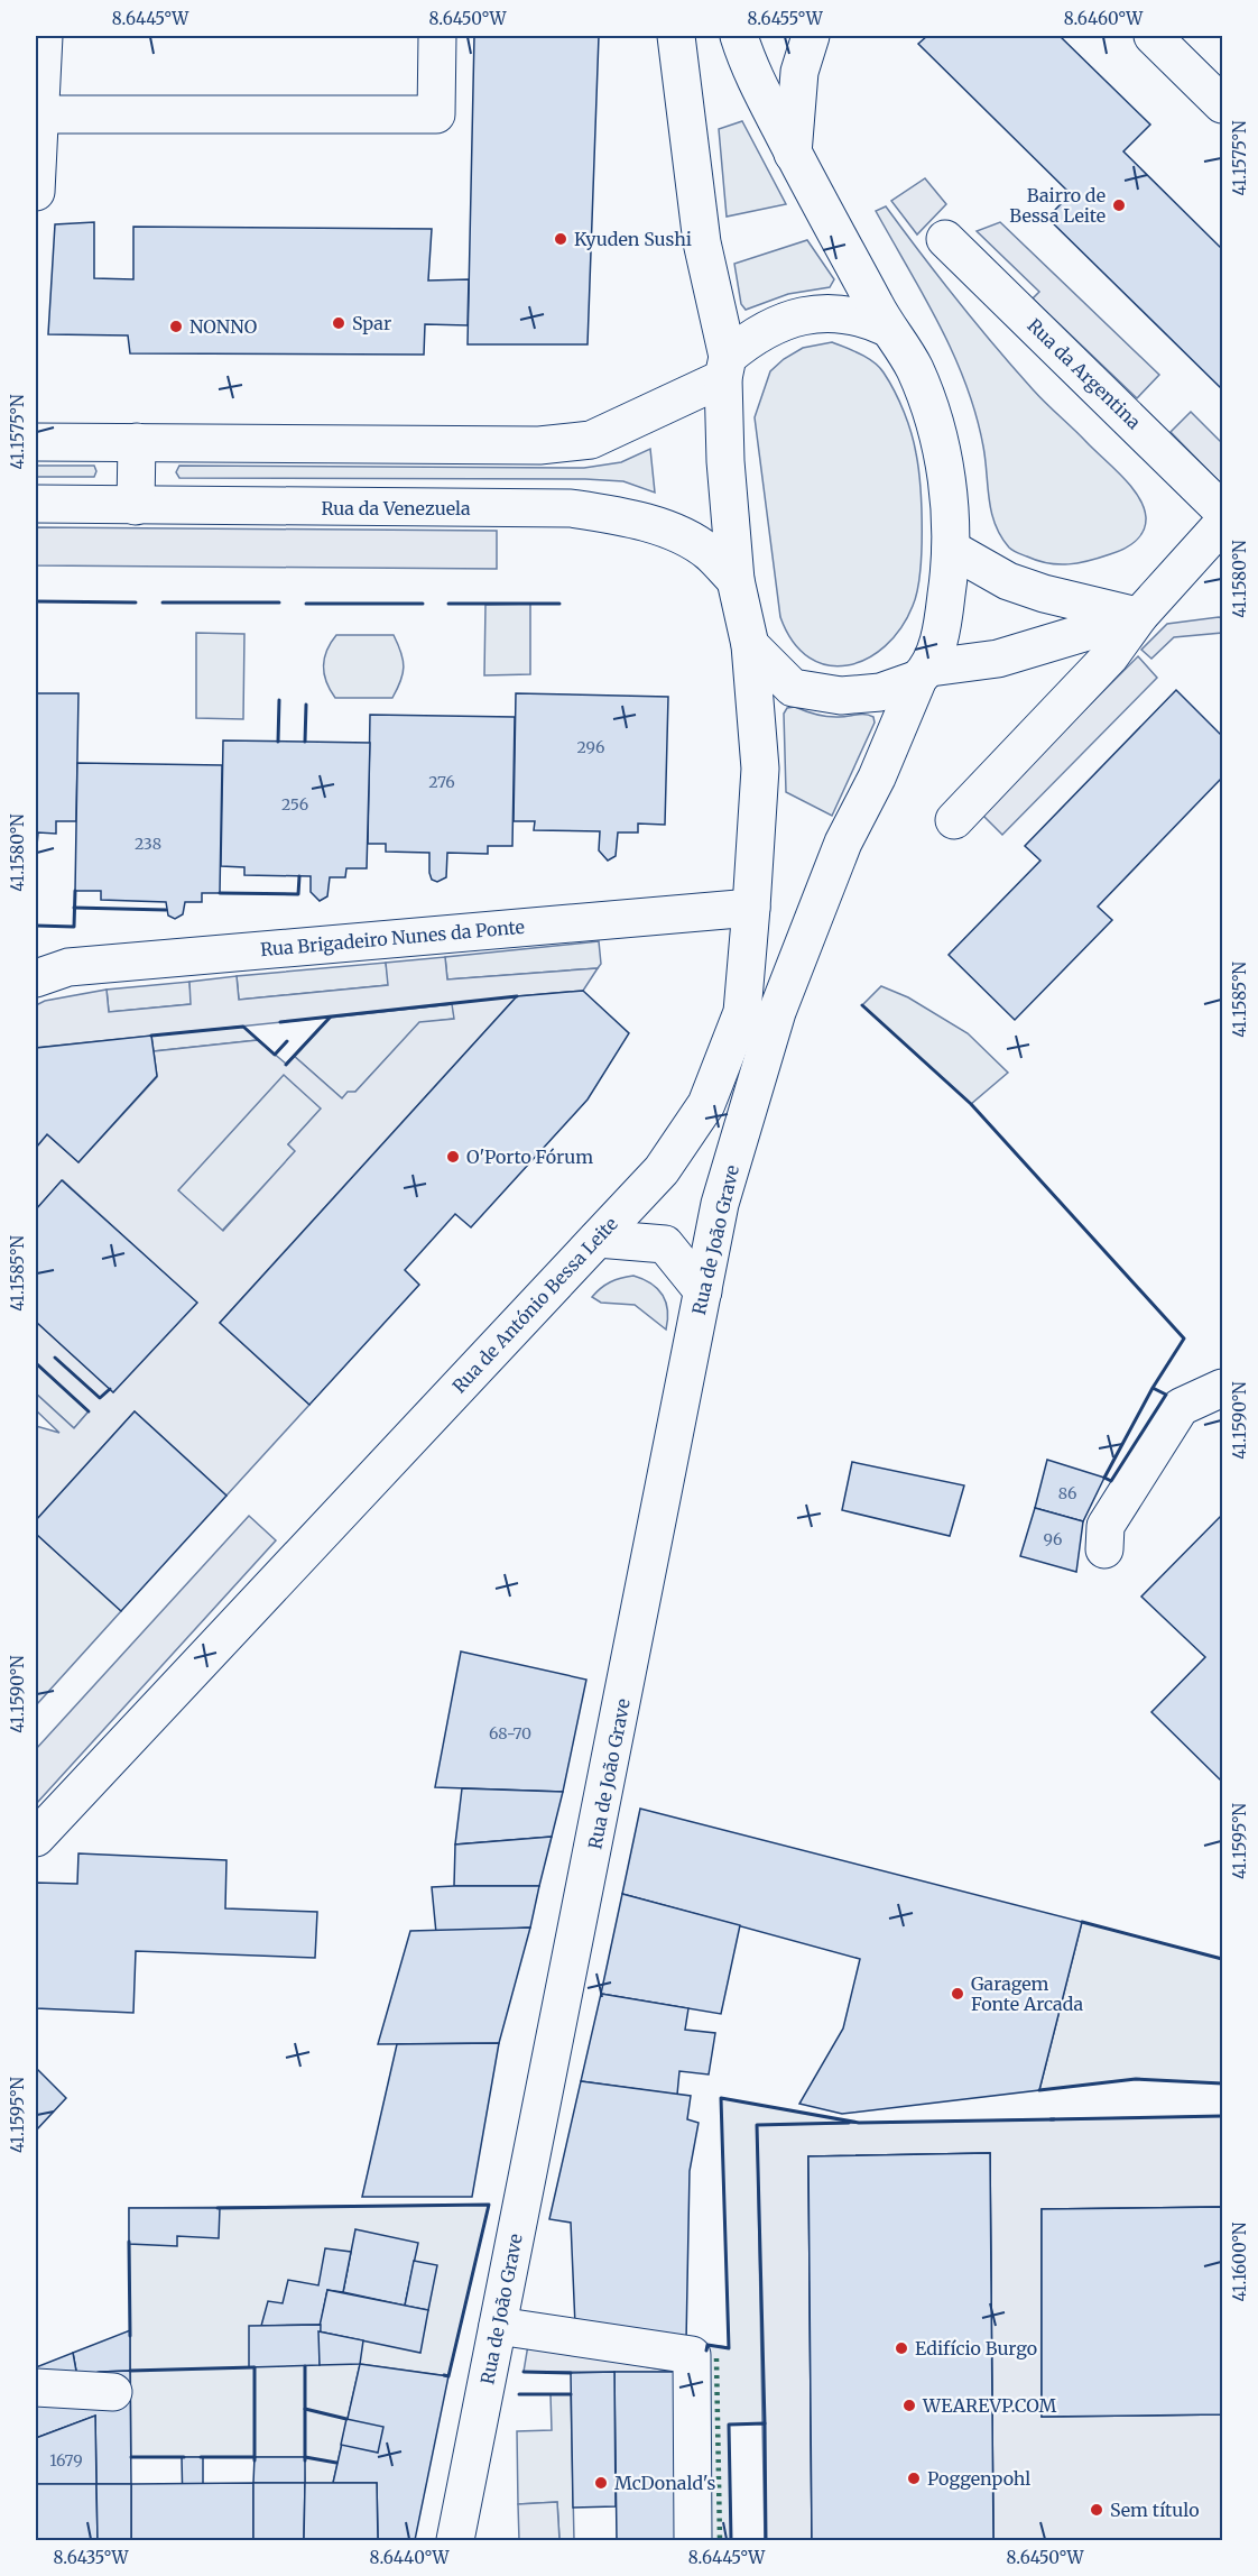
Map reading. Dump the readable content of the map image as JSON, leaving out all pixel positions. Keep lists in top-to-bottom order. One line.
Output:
{"streets":{"main road":["Rua da Argentina","Rua da Venezuela","Rua Brigadeiro Nunes da Ponte","Rua de João Grave","Rua de António Bessa Leite"]},"crossings":[["Rua da Venezuela","Rua de António Bessa Leite"],["Rua Brigadeiro Nunes da Ponte","Rua de António Bessa Leite"]],"places":["Bairro de Bessa Leite","Kyuden Sushi","Spar","NONNO","O'Porto Fórum","Garagem Fonte Arcada","Edifício Burgo","WEAREVP.COM","Poggenpohl","McDonald's","Sem título"],"house_numbers":["296","276","256","238","86","96","68-70","1679"],"coordinates":["8.6445°W","8.6450°W","8.6455°W","8.6460°W","41.1575°N","41.1580°N","41.1585°N","41.1590°N","41.1595°N","41.1600°N","8.6435°W","8.6440°W"]}
